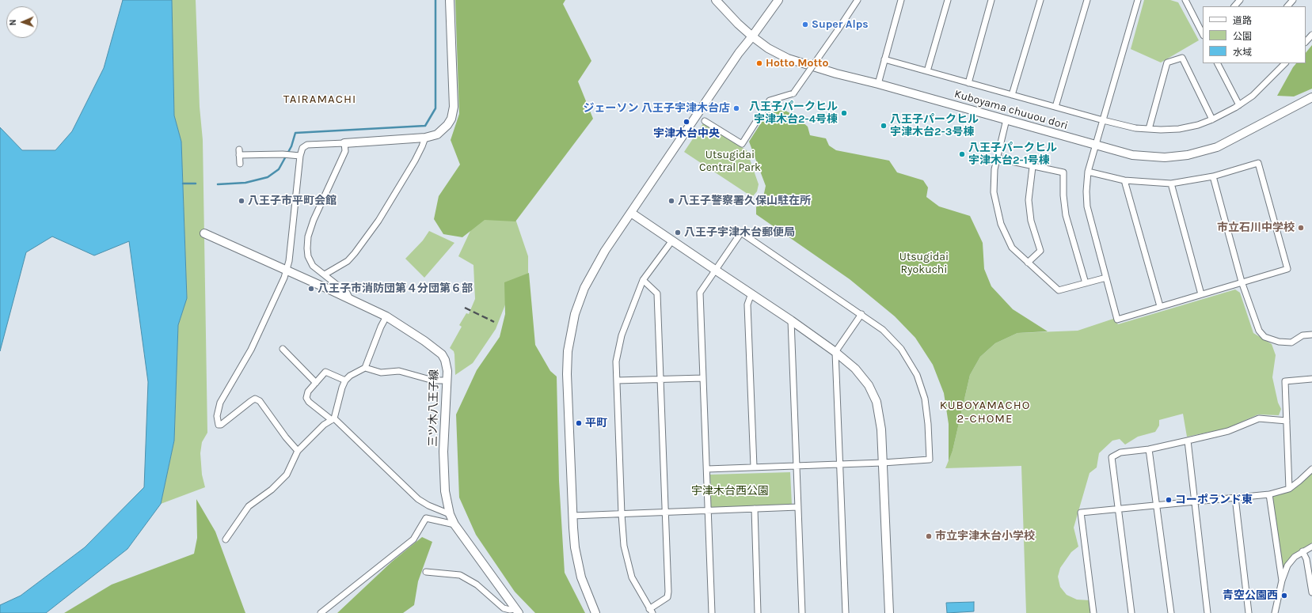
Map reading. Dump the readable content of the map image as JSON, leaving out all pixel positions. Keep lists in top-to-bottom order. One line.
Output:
{"streets":{"street":["Kuboyama chuuou dori","三ツ木八王子線"]},"districts":["TAIRAMACHI","KUBOYAMACHO 2-CHOME"],"parks":["Utsugidai Central Park","Utsugidai Ryokuchi","宇津木台西公園"],"places":["Super Alps","Hotto Motto","ジェーソン 八王子宇津木台店","八王子パークヒル 宇津木台2-4号棟","宇津木台中央","八王子パークヒル 宇津木台2-3号棟","八王子パークヒル 宇津木台2-1号棟","八王子市平町会館","八王子警察署久保山駐在所","市立石川中学校","八王子宇津木台郵便局","八王子市消防団第４分団第６部","平町","コーポランド東","市立宇津木台小学校","青空公園西"],"legend":["道路","公園","水域"],"north":"left"}
